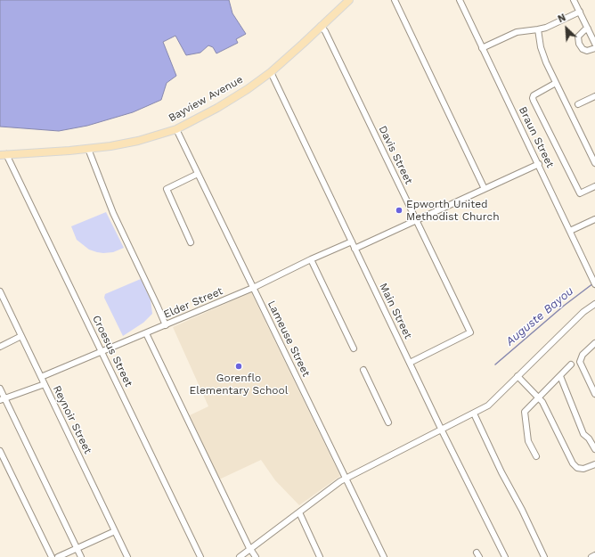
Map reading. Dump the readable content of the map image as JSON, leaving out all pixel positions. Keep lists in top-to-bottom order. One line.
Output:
{"streets":{"main road":["Bayview Avenue"],"street":["Braun Street","Davis Street","Elder Street","Main Street","Lameuse Street","Croesus Street","Reynoir Street"]},"crossings":[["Bayview Avenue","Davis Street"],["Bayview Avenue","Main Street"],["Bayview Avenue","Lameuse Street"],["Bayview Avenue","Croesus Street"],["Davis Street","Main Street"],["Elder Street","Main Street"],["Elder Street","Lameuse Street"],["Elder Street","Croesus Street"],["Elder Street","Reynoir Street"]],"water":["Auguste Bayou"],"places":["Epworth United Methodist Church","Gorenflo Elementary School"],"north":"top left"}
